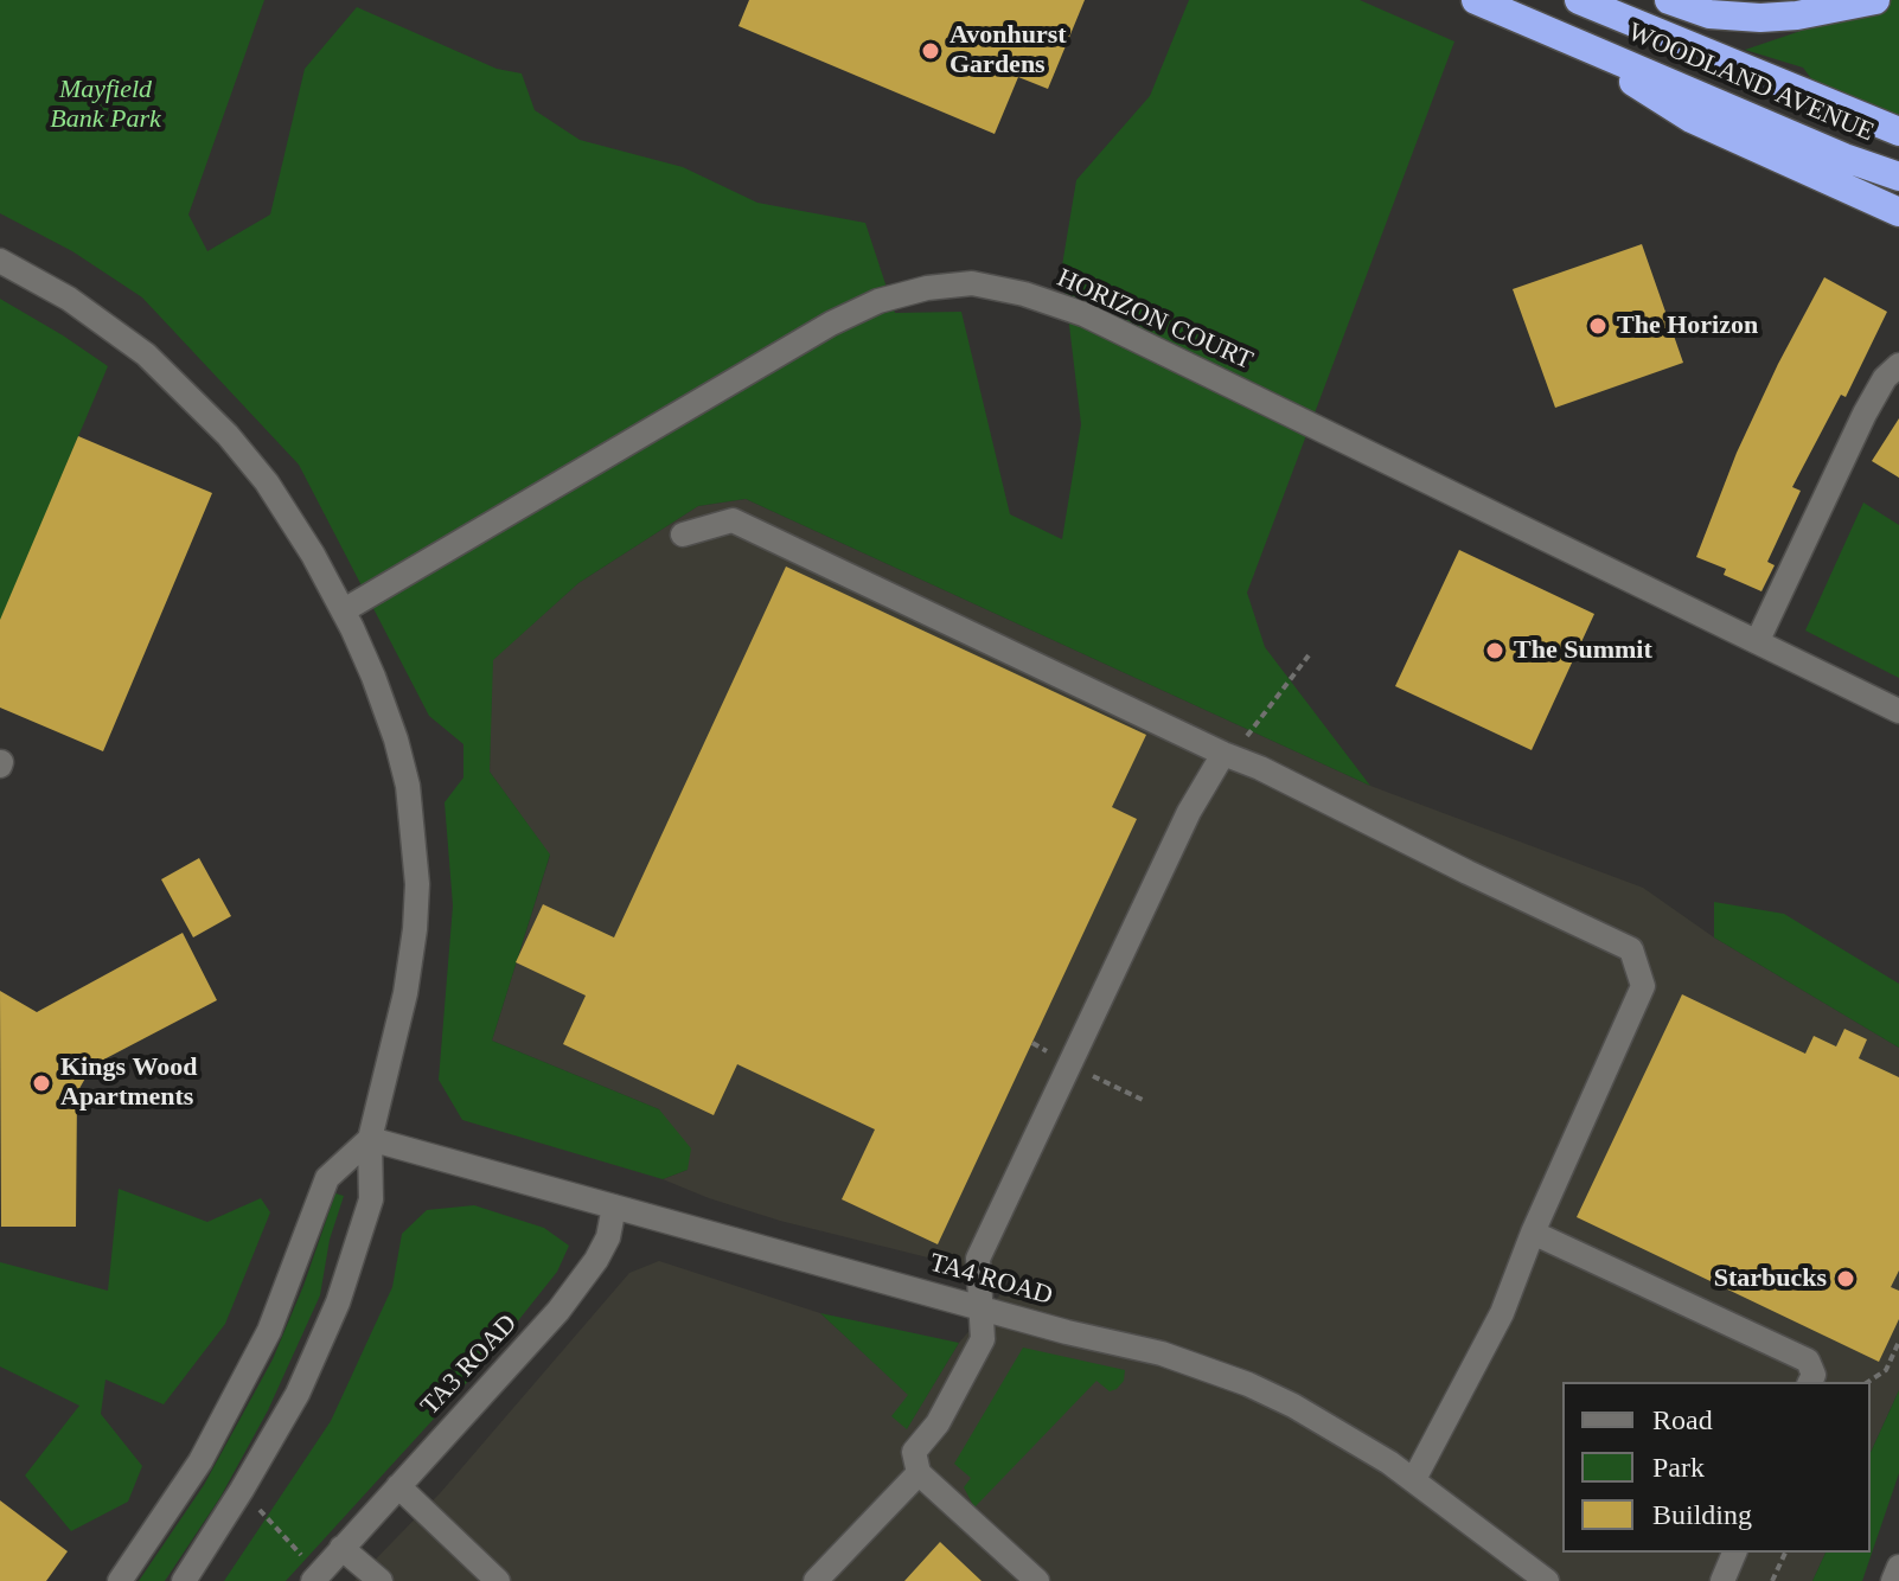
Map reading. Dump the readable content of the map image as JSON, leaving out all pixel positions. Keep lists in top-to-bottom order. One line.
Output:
{"streets":{"highway":["WOODLAND AVENUE"],"street":["HORIZON COURT","TA4 ROAD","TA3 ROAD"]},"crossings":[["TA4 ROAD","TA3 ROAD"]],"parks":["Mayfield Bank Park"],"places":["Avonhurst Gardens","The Horizon","The Summit","Kings Wood Apartments","Starbucks"],"legend":["Road","Park","Building"]}
